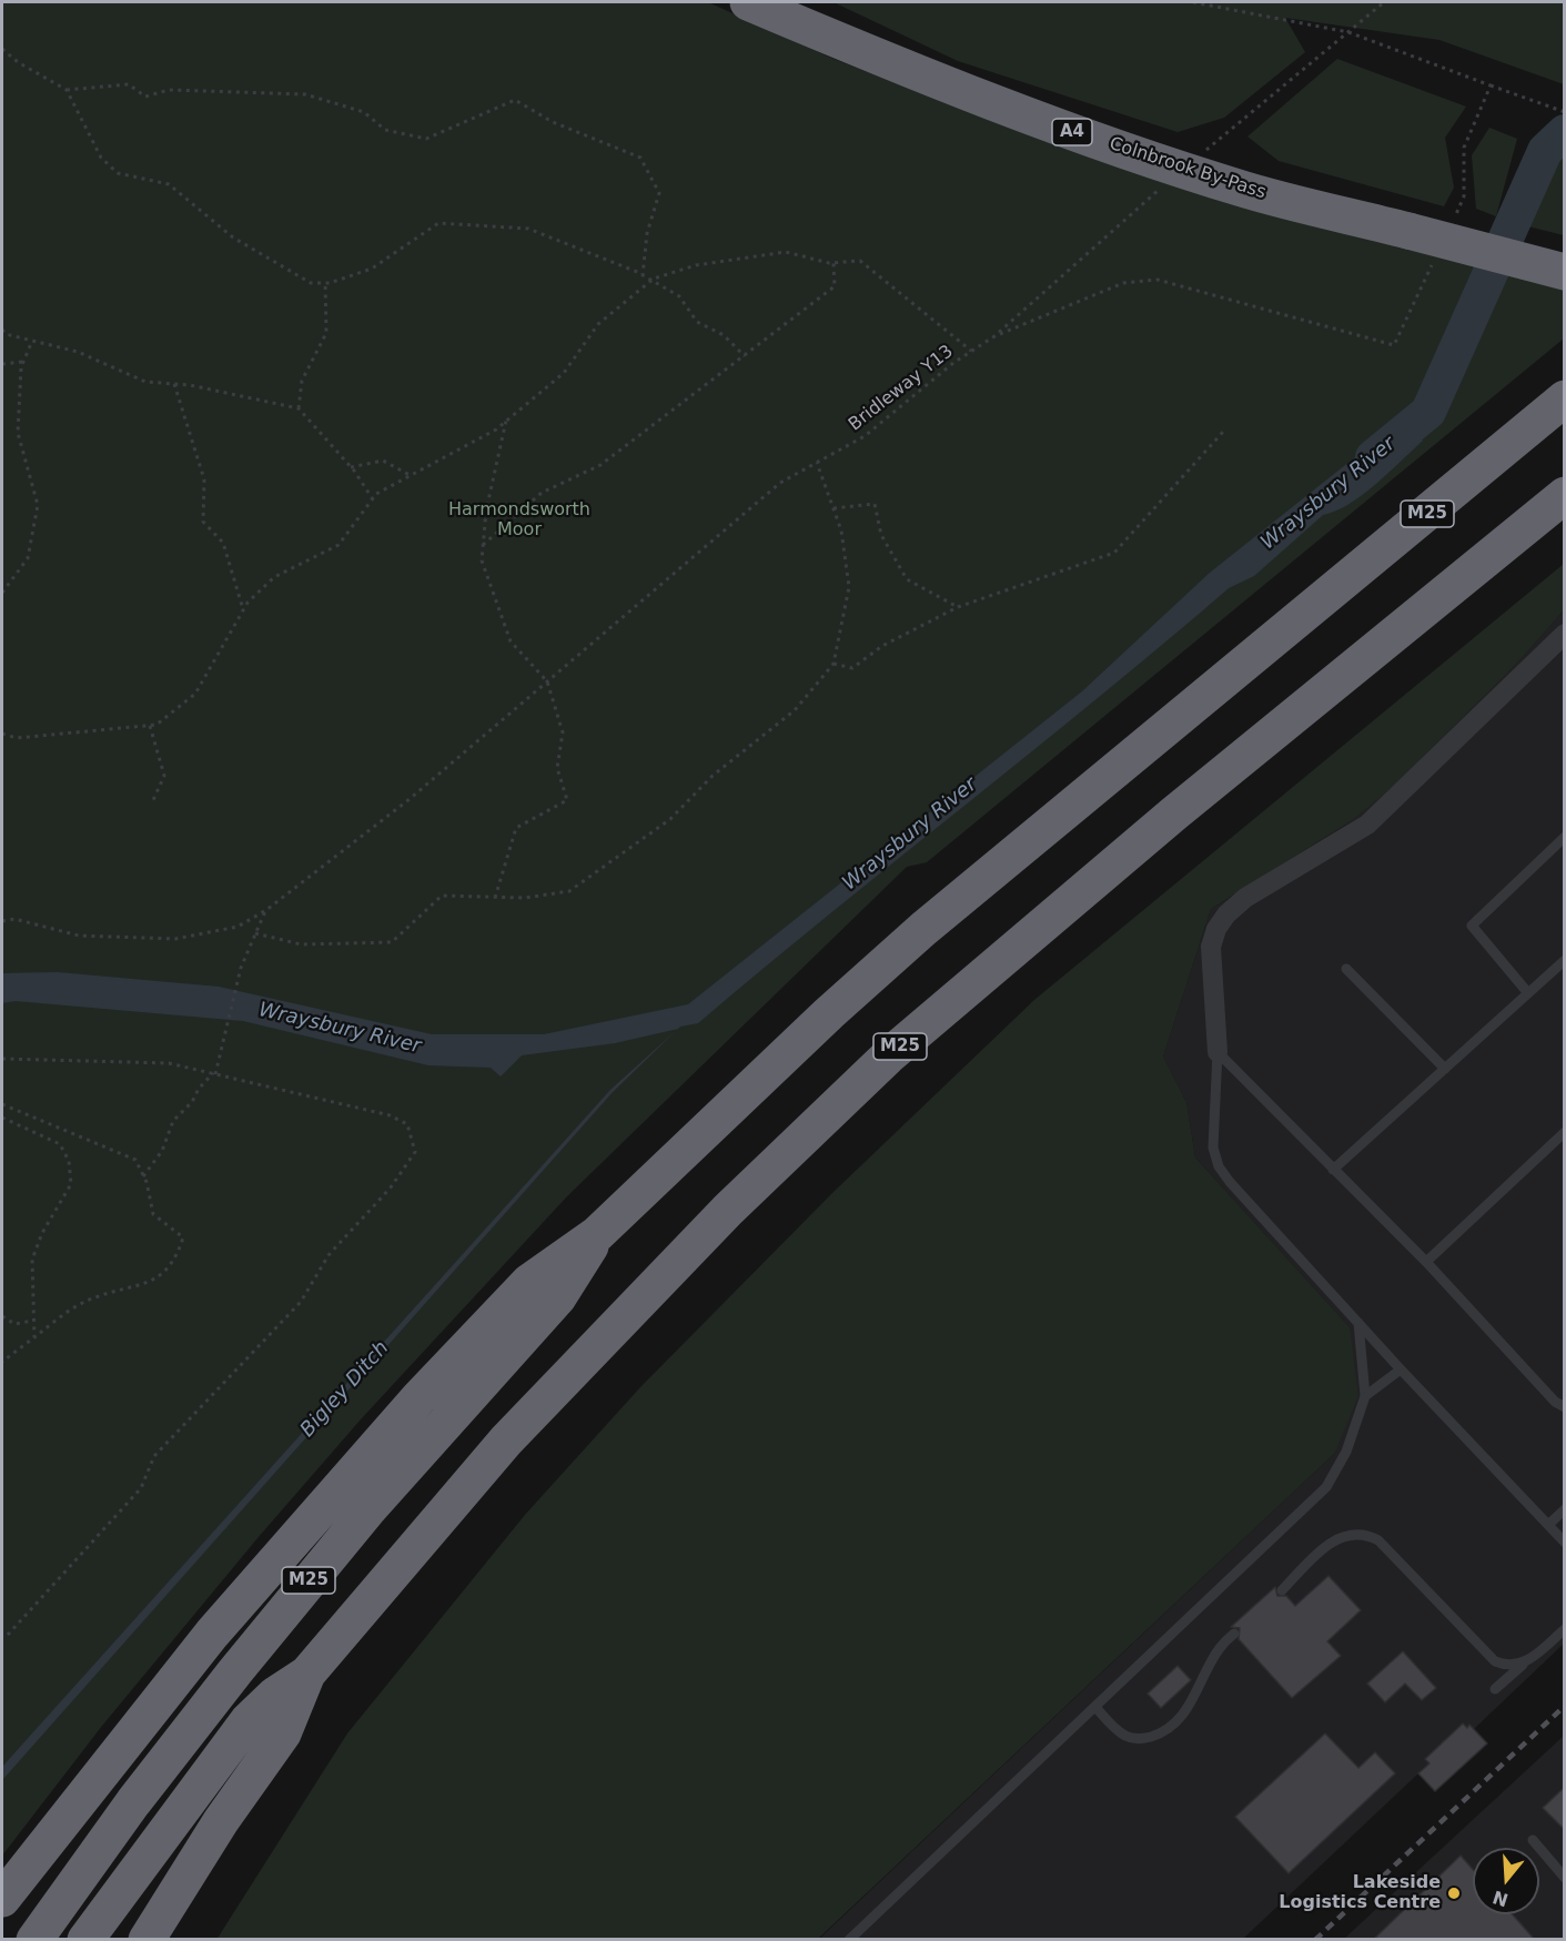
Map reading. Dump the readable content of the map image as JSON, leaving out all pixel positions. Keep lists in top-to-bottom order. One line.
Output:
{"streets":{"highway":["A4","Colnbrook By-Pass","M25"],"path":["Bridleway Y13"]},"crossings":[["Colnbrook By-Pass","Bridleway Y13"]],"water":["Wraysbury River","Bigley Ditch"],"parks":["Harmondsworth Moor"],"places":["Lakeside Logistics Centre"],"north":"bottom"}
